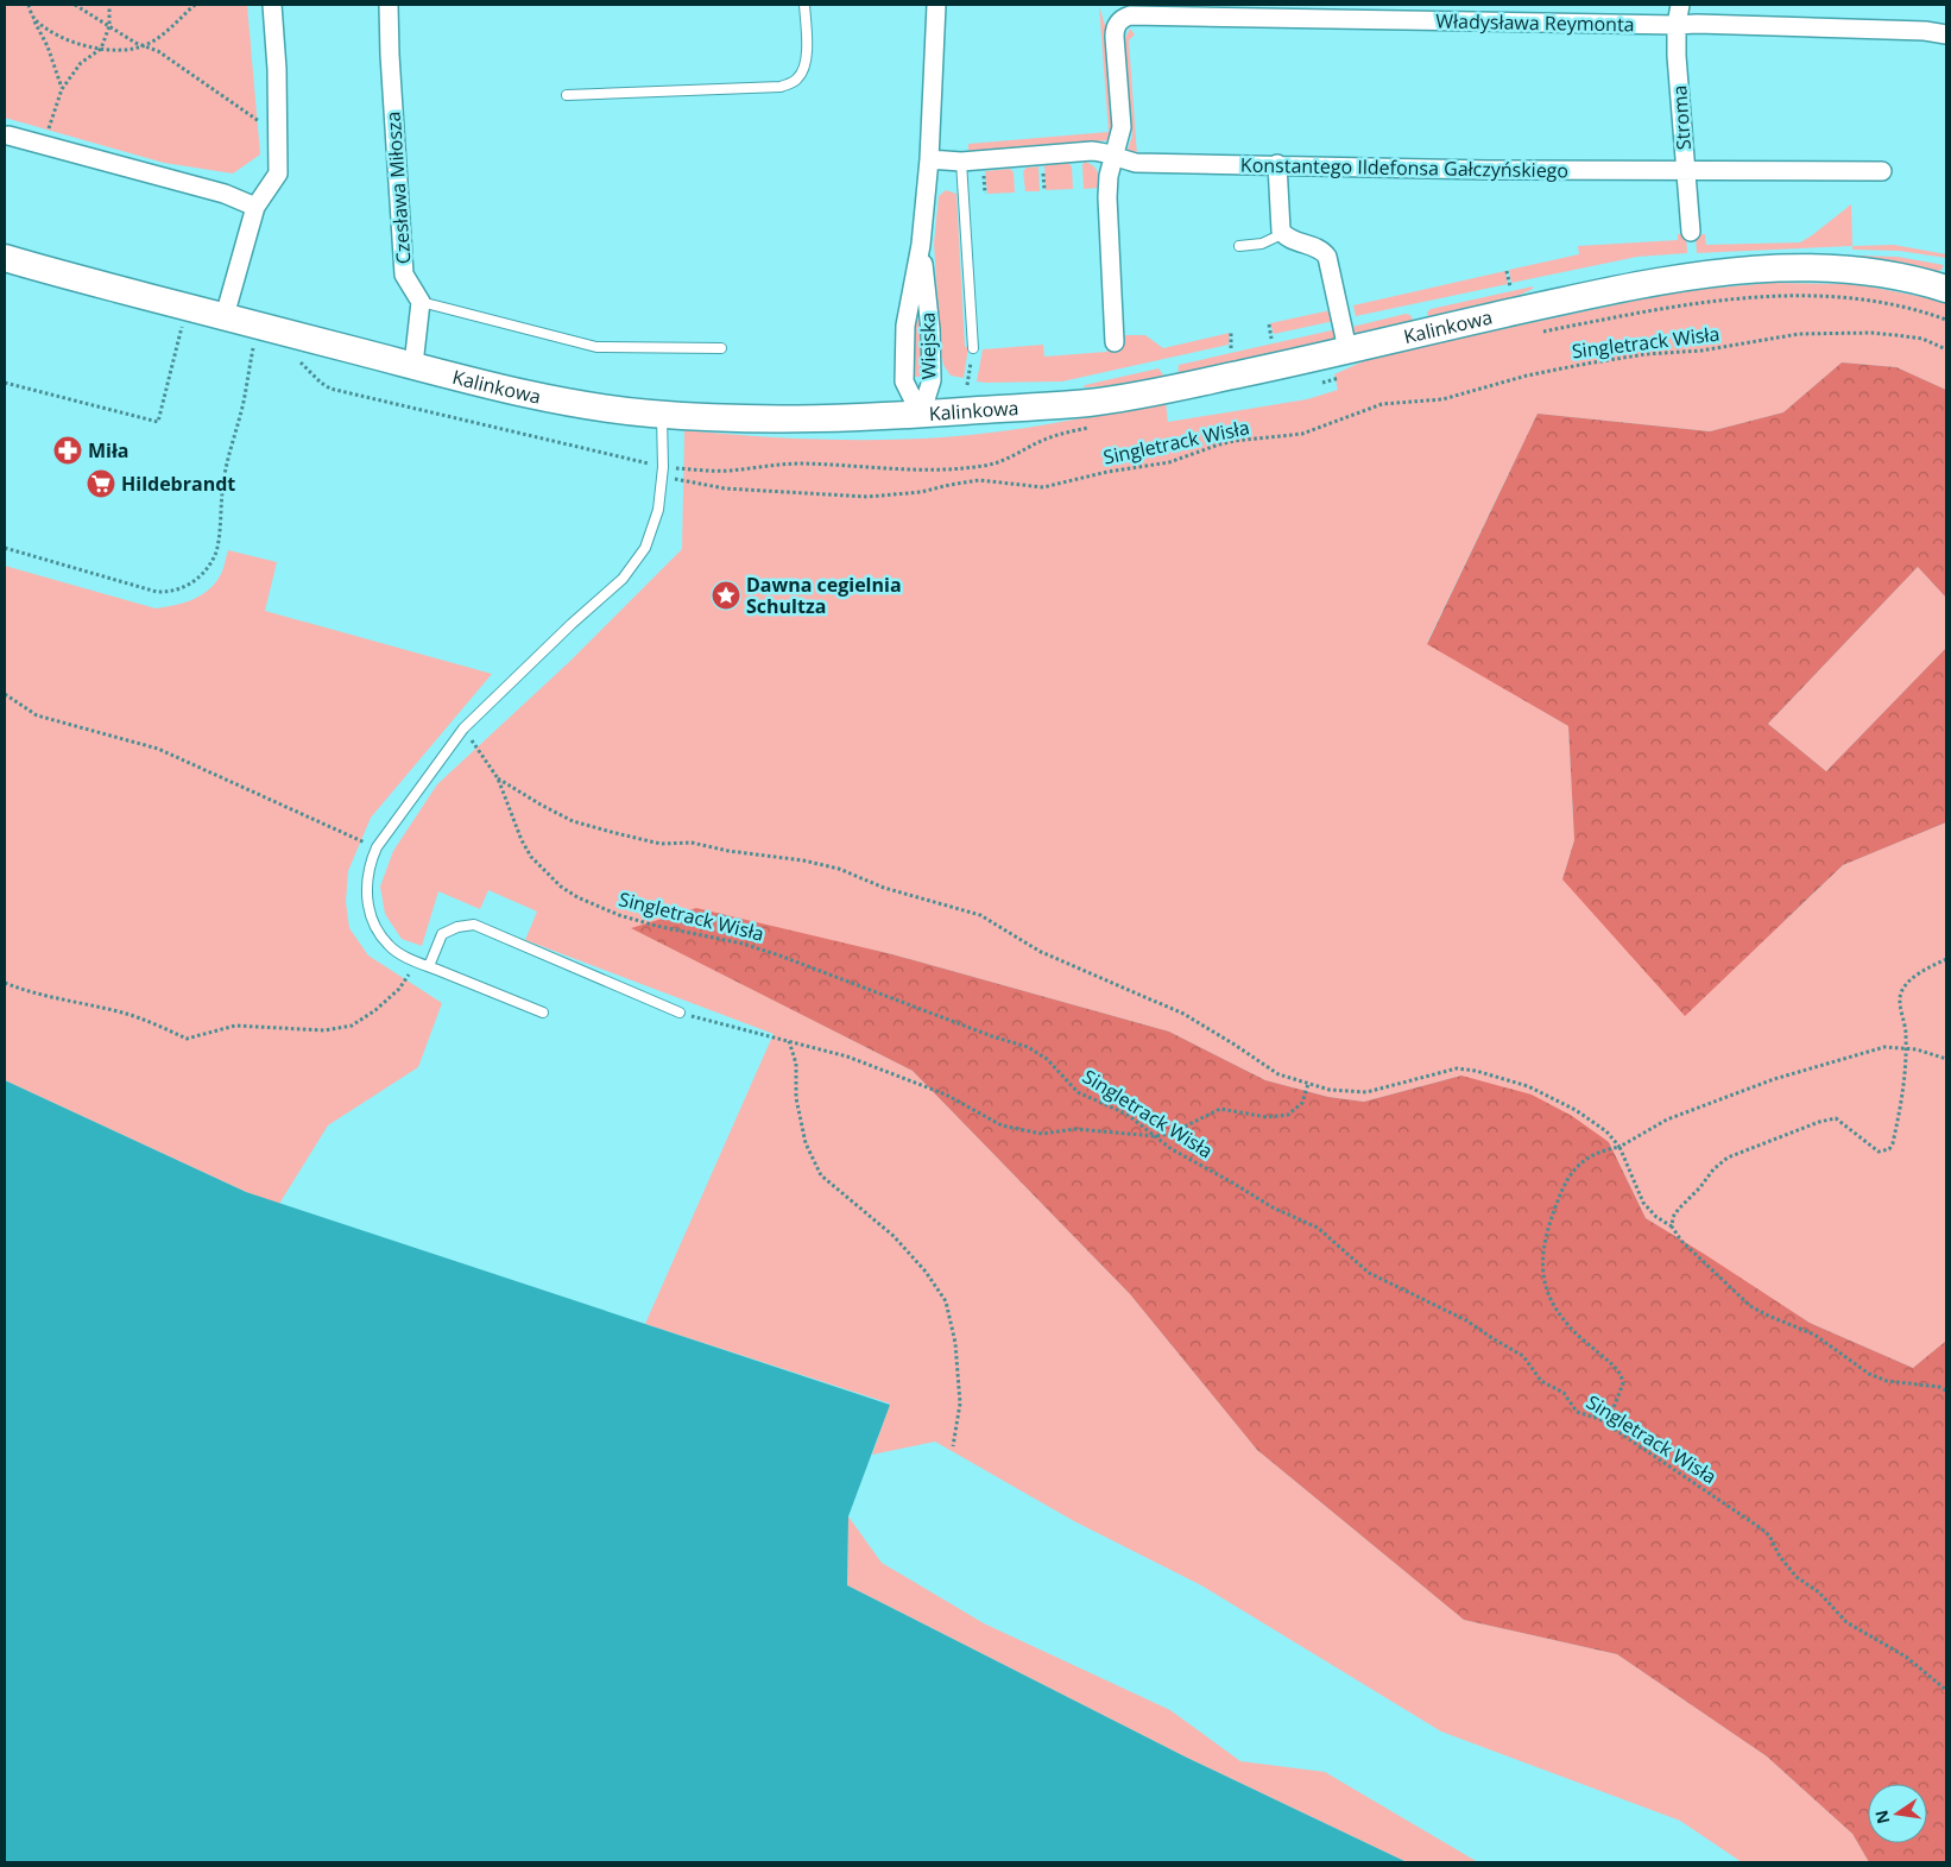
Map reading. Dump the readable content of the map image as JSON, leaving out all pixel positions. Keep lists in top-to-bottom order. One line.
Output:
{"streets":{"street":["Władysława Reymonta","Stroma","Konstantego Ildefonsa Gałczyńskiego","Czesława Miłosza","Kalinkowa","Wiejska"],"path":["Singletrack Wisła"]},"crossings":[["Władysława Reymonta","Stroma"],["Władysława Reymonta","Konstantego Ildefonsa Gałczyńskiego"],["Stroma","Konstantego Ildefonsa Gałczyńskiego"],["Konstantego Ildefonsa Gałczyńskiego","Wiejska"],["Kalinkowa","Wiejska"]],"places":{"pharmacy":["Miła"],"supermarket":["Hildebrandt"],"place":["Dawna cegielnia Schultza"]},"north":"left"}
